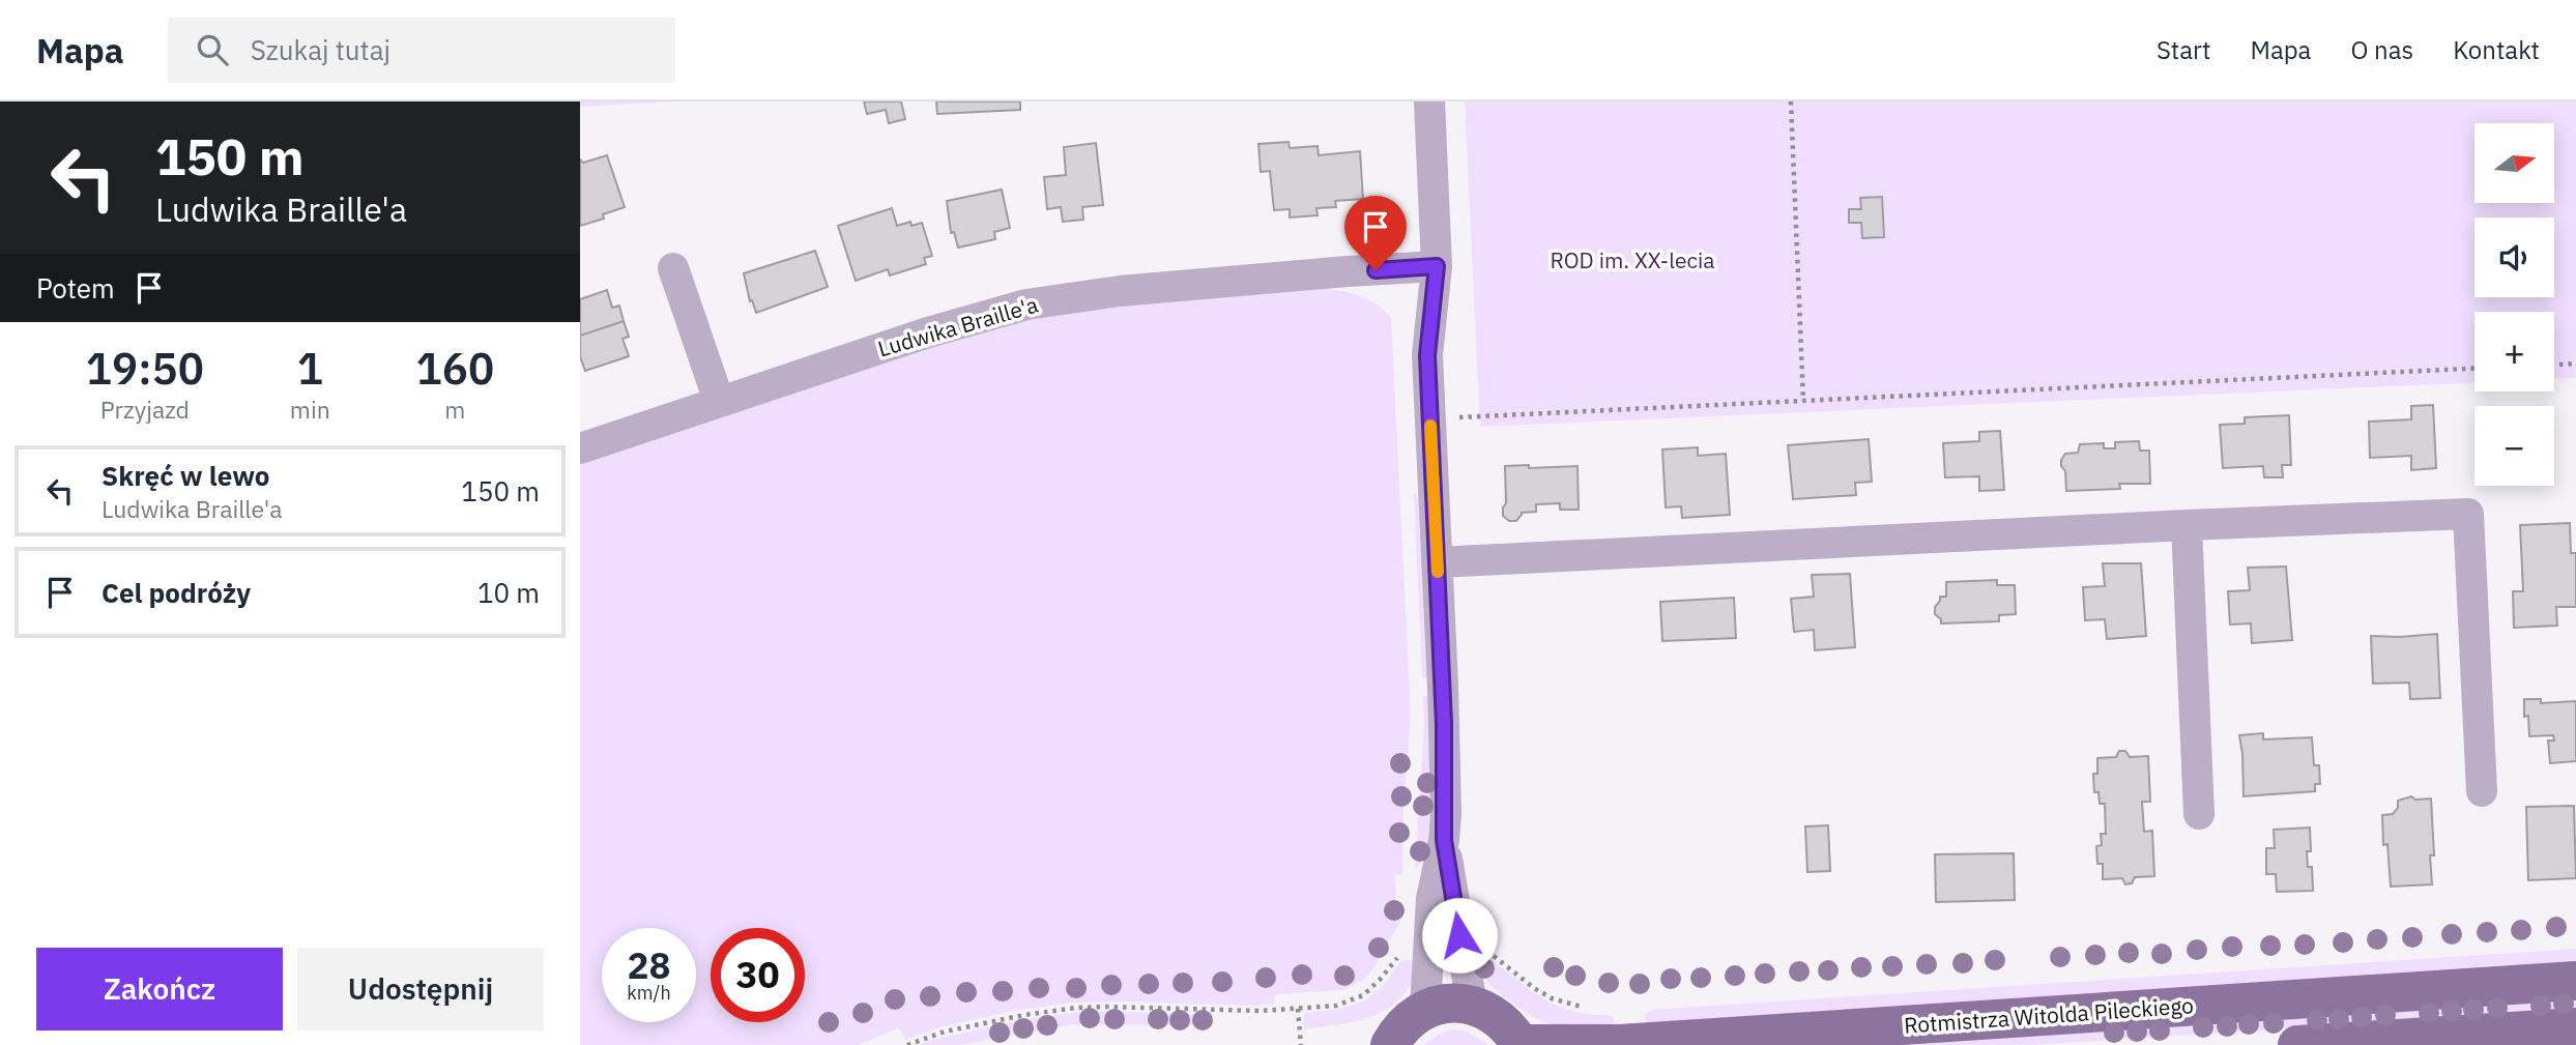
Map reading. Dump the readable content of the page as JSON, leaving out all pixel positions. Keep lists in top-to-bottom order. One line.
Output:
{"streets":{"main road":["Rotmistrza Witolda Pileckiego"],"street":["Ludwika Braille'a"]},"parks":["ROD im. XX-lecia"],"north":"right","page":{"header":"Mapa","search":"Szukaj tutaj","nav":["Start","Mapa","O nas","Kontakt"],"turn":["150 m","Ludwika Braille'a"],"map_buttons":["+","−"],"then":"Potem","eta":["19:50","Przyjazd","1","min","160","m"],"list":[{"name":"Skręć w lewo","note":"Ludwika Braille'a","value":"150 m"},{"name":"Cel podróży","value":"10 m"}],"speed":"28 km/h","limit":"30","buttons":["Zakończ","Udostępnij"]}}
